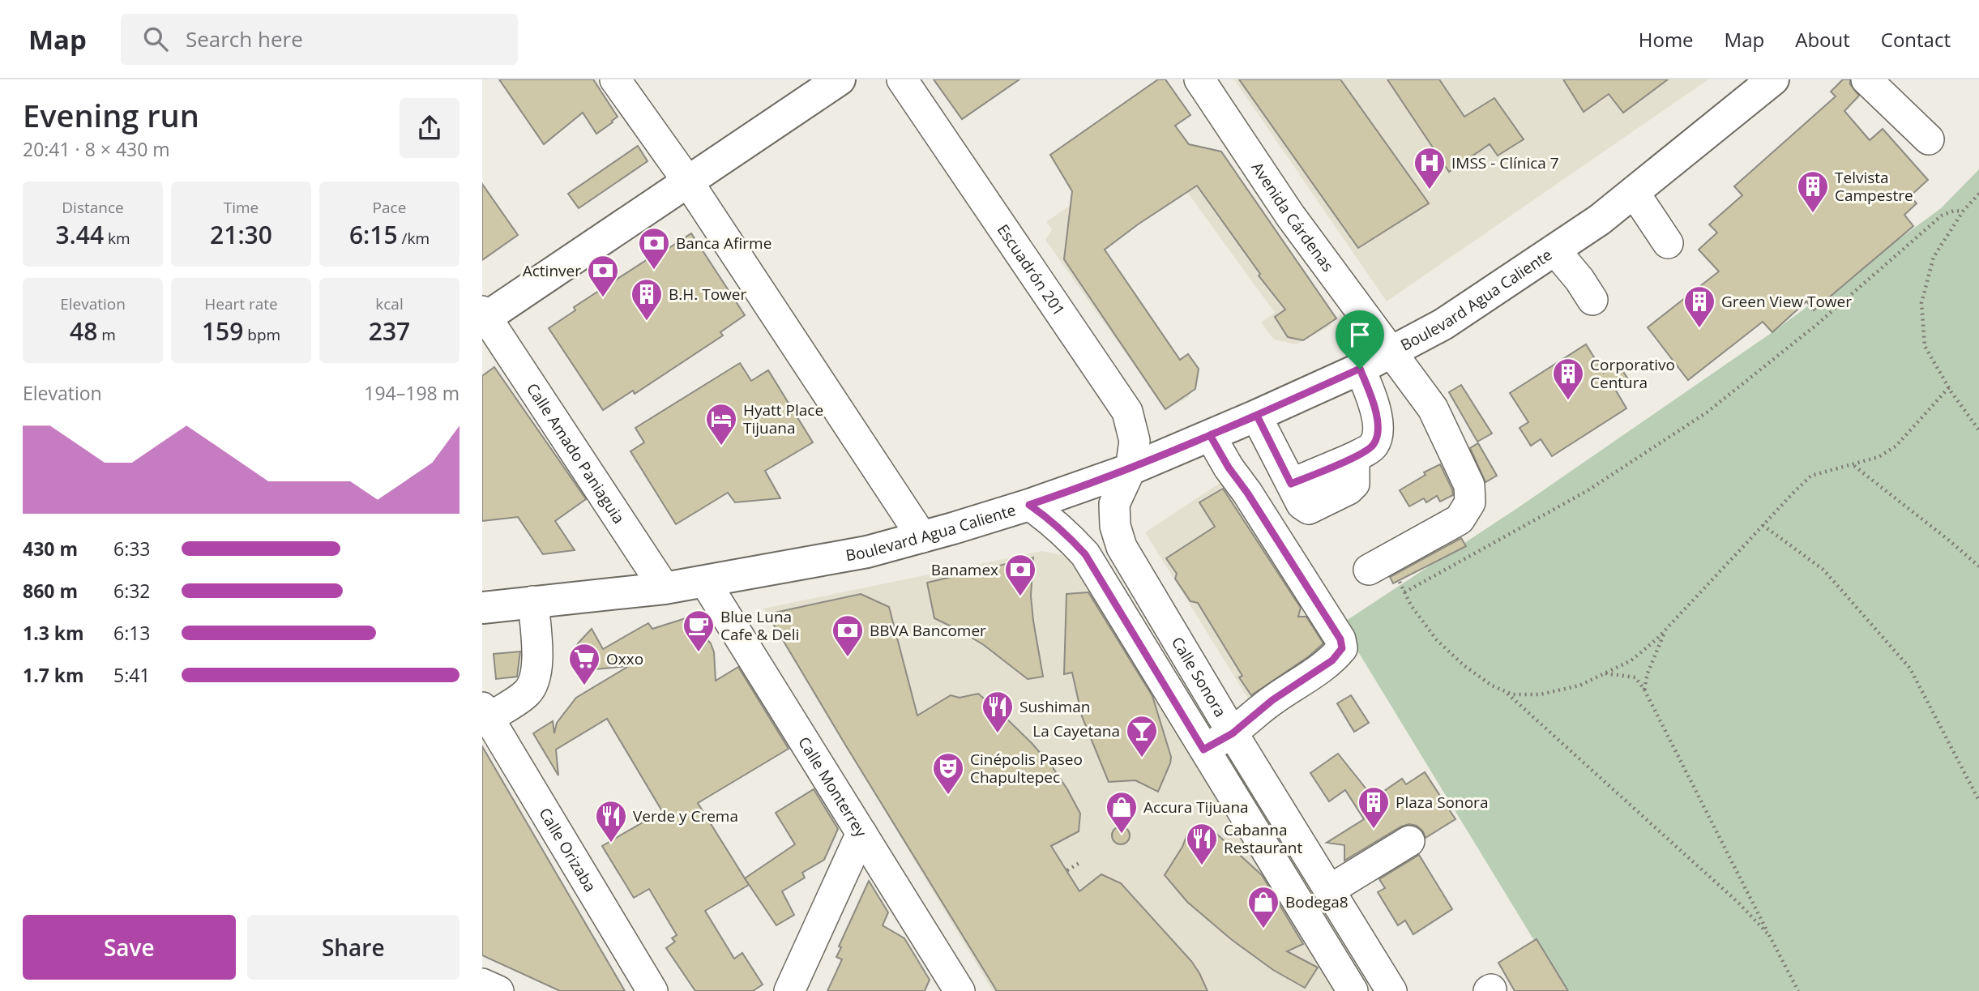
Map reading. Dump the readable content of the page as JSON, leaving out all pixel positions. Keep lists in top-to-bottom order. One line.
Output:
{"streets":{"main road":["Boulevard Agua Caliente"],"street":["Avenida Cárdenas","Escuadrón 201","Calle Amado Paniaguia","Calle Sonora","Calle Monterrey","Calle Orizaba"]},"crossings":[["Avenida Cárdenas","Boulevard Agua Caliente"],["Escuadrón 201","Boulevard Agua Caliente"],["Escuadrón 201","Calle Sonora"],["Boulevard Agua Caliente","Calle Amado Paniaguia"],["Boulevard Agua Caliente","Calle Sonora"],["Boulevard Agua Caliente","Calle Monterrey"]],"places":{"hospital":["IMSS - Clínica 7"],"building":["Telvista Campestre","B.H. Tower","Green View Tower","Corporativo Centura","Plaza Sonora"],"bank":["Banca Afirme","Actinver","Banamex","BBVA Bancomer"],"hotel":["Hyatt Place Tijuana"],"cafe":["Blue Luna Cafe & Deli"],"supermarket":["Oxxo"],"restaurant":["Sushiman","Verde y Crema","Cabanna Restaurant"],"bar":["La Cayetana"],"theatre":["Cinépolis Paseo Chapultepec"],"shop":["Accura Tijuana","Bodega8"]},"page":{"header":"Map","search":"Search here","nav":["Home","Map","About","Contact"],"heading":["Evening run","20:41 · 8 × 430 m"],"stats":[["Distance","3.44 km"],["Time","21:30"],["Pace","6:15 /km"],["Elevation","48 m"],["Heart rate","159 bpm"],["kcal","237"]],"chart":["Elevation","194–198 m"],"list":[{"name":"430 m","note":"6:33"},{"name":"860 m","note":"6:32"},{"name":"1.3 km","note":"6:13"},{"name":"1.7 km","note":"5:41"}],"buttons":["Save","Share"]}}
